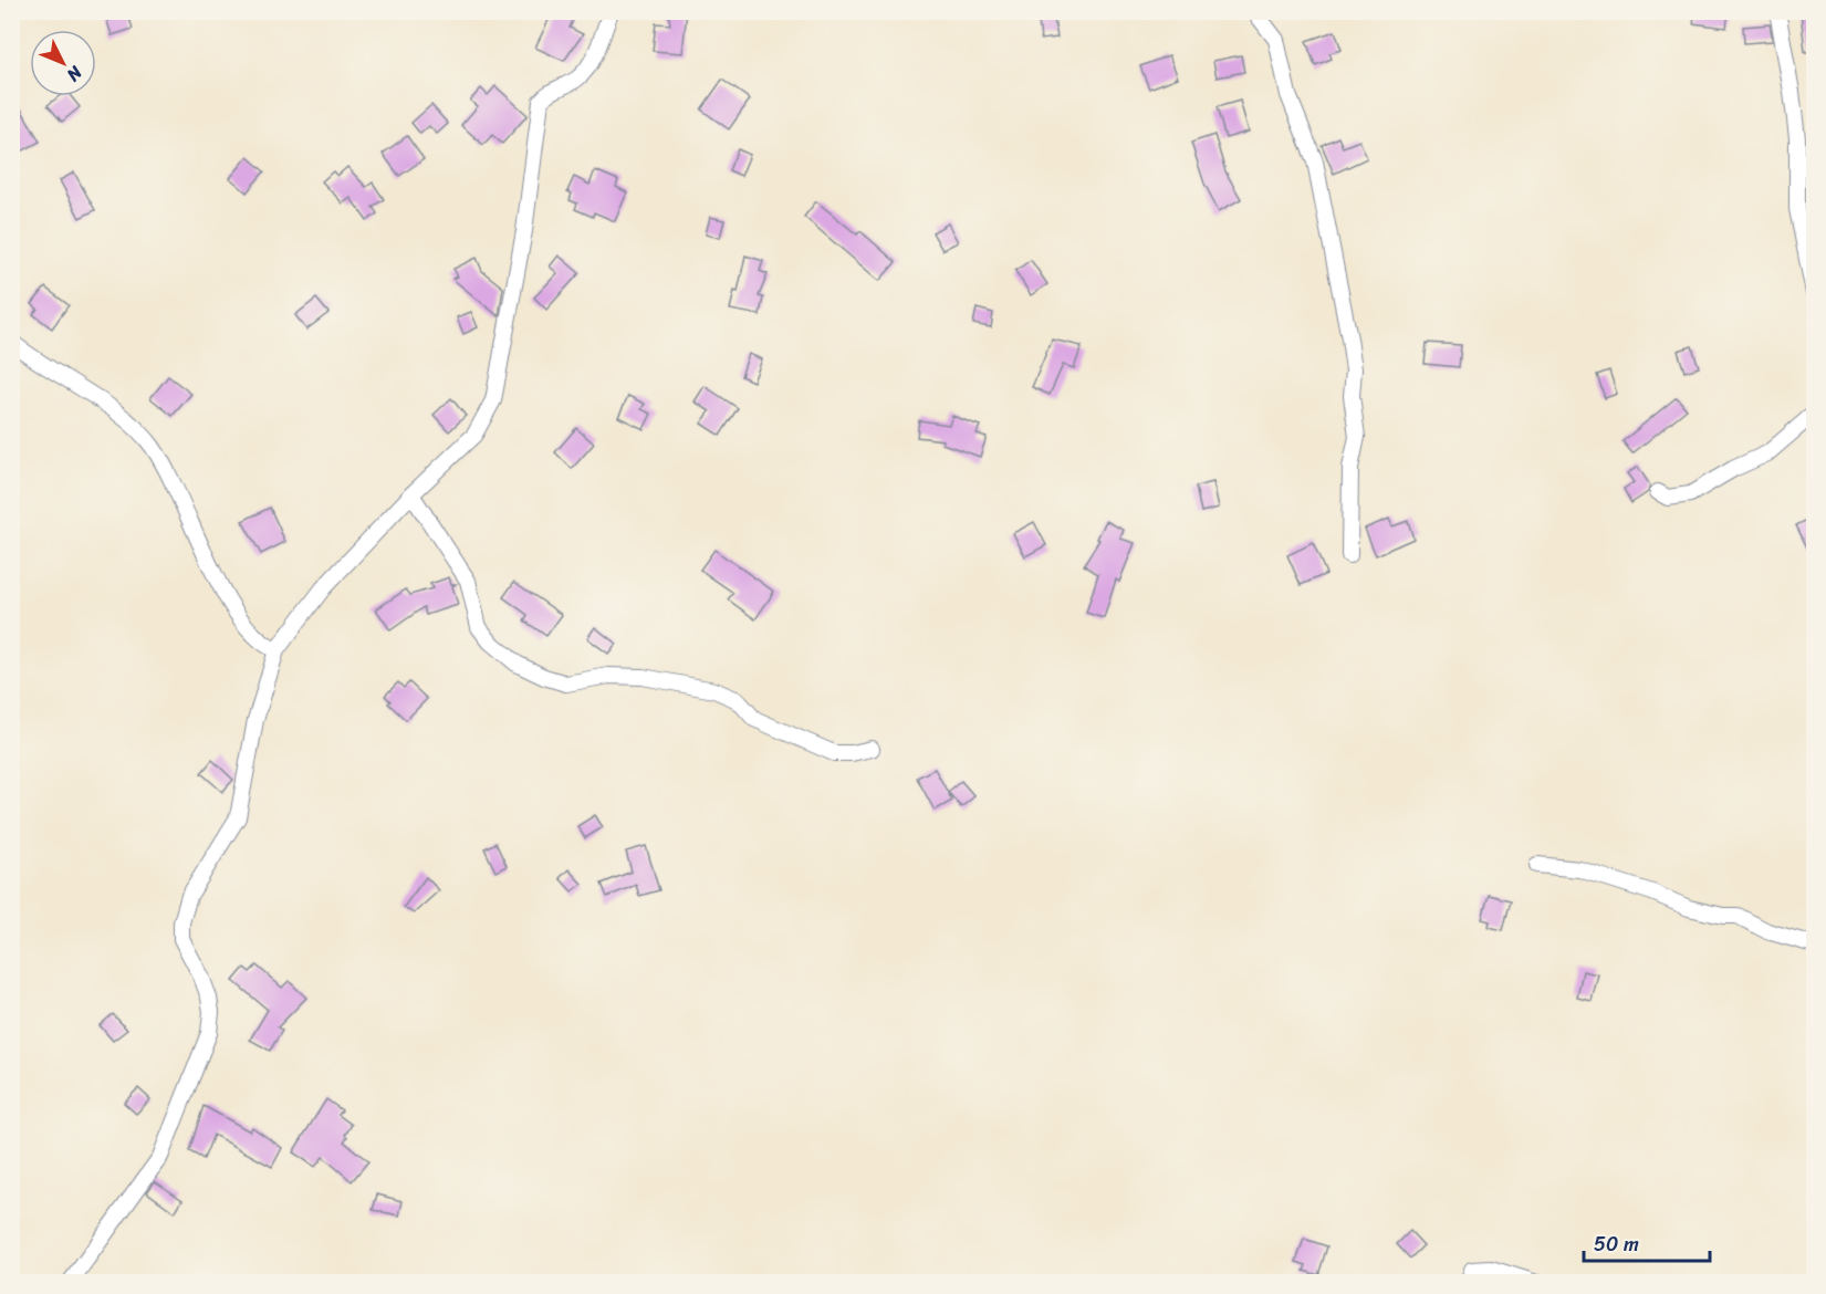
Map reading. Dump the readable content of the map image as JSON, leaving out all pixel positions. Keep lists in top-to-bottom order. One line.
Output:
{"scale_bar":"50 m","north":"bottom right"}
